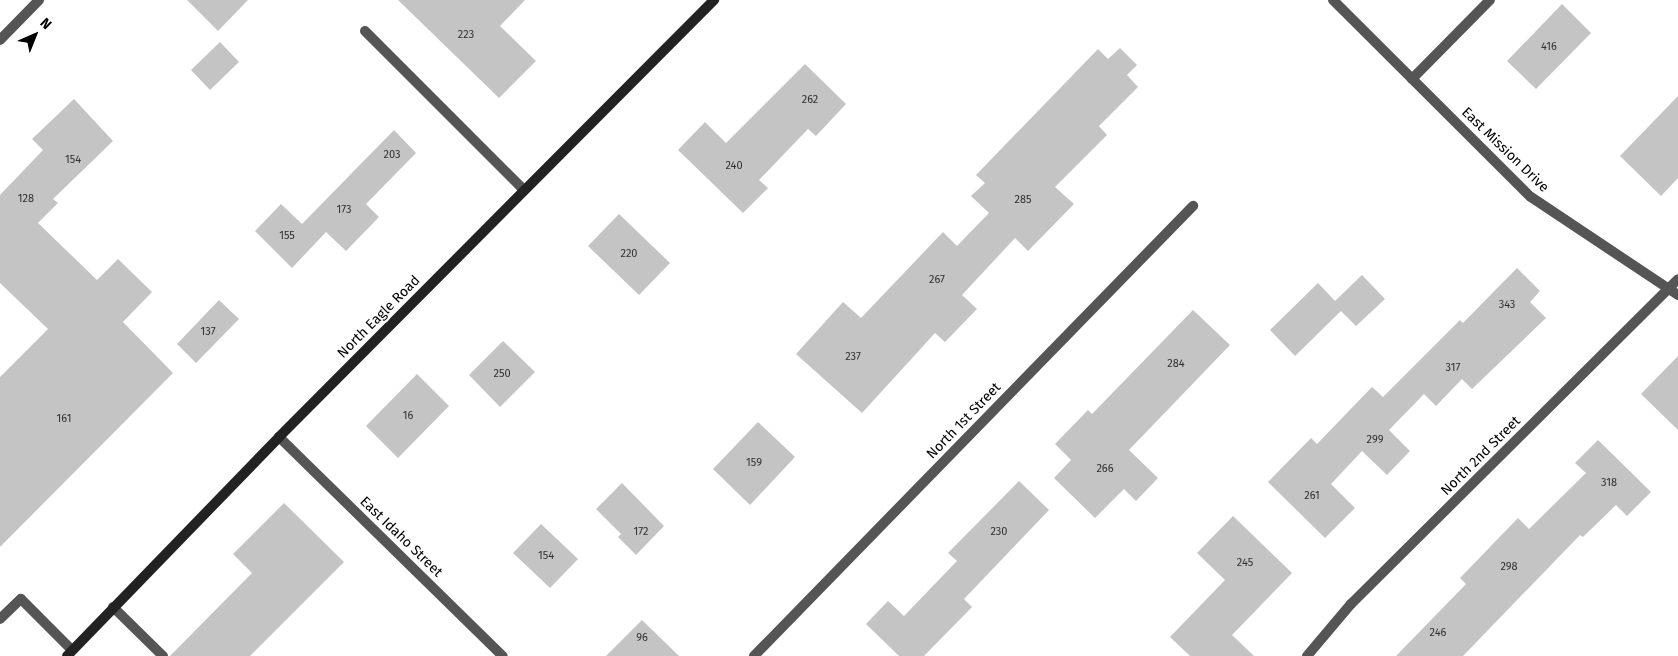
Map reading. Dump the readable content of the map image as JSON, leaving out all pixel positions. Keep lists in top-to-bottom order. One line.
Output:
{"streets":{"main road":["North Eagle Road"],"street":["East Mission Drive","North 1st Street","North 2nd Street","East Idaho Street"]},"crossings":[["East Mission Drive","North 2nd Street"],["North Eagle Road","East Idaho Street"]],"house_numbers":["223","416","262","203","154","240","128","285","173","155","220","267","343","137","237","284","317","250","16","161","299","159","266","318","261","172","230","154","245","298","246","96"],"north":"top right"}
